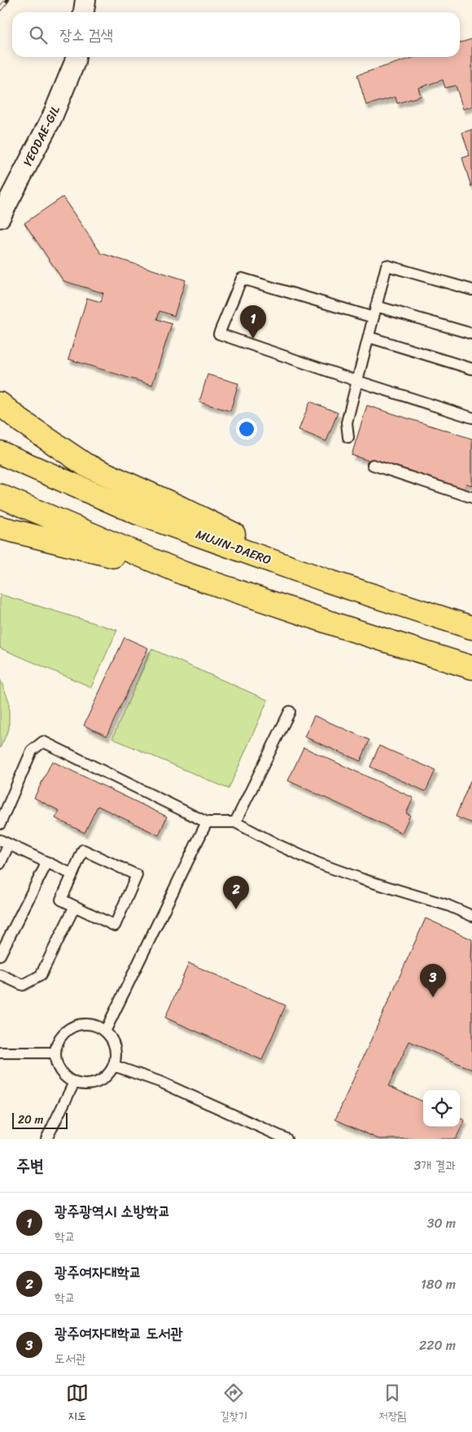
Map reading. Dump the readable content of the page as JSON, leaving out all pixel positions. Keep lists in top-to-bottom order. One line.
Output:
{"streets":{"highway":["MUJIN-DAERO"],"street":["YEODAE-GIL"]},"scale_bar":"20 m","page":{"search":"장소 검색","pins":["1","2","3"],"scale":"20 m","heading":["주변","3개 결과"],"list":[{"mark":"1","name":"광주광역시 소방학교","note":"학교","value":"30 m"},{"mark":"2","name":"광주여자대학교","note":"학교","value":"180 m"},{"mark":"3","name":"광주여자대학교 도서관","note":"도서관","value":"220 m"}],"nav":["지도","길찾기","저장됨"]}}
